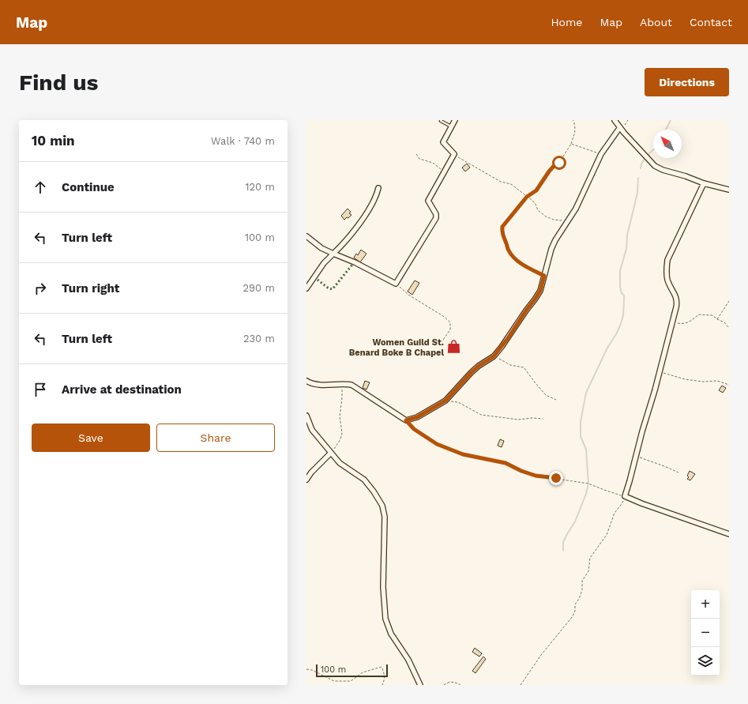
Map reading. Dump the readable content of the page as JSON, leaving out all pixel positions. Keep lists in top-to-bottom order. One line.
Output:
{"places":{"shop":["Women Guild St. Benard Boke B Chapel"]},"scale_bar":"100 m","north":"top left","page":{"header":"Map","nav":["Home","Map","About","Contact"],"buttons":["Directions",["Save","Share"]],"title":"Find us","heading":["10 min","Walk · 740 m"],"list":[["Continue","120 m"],["Turn left","100 m"],["Turn right","290 m"],["Turn left","230 m"],"Arrive at destination"],"map_buttons":["+","−"],"scale":"100 m"}}
